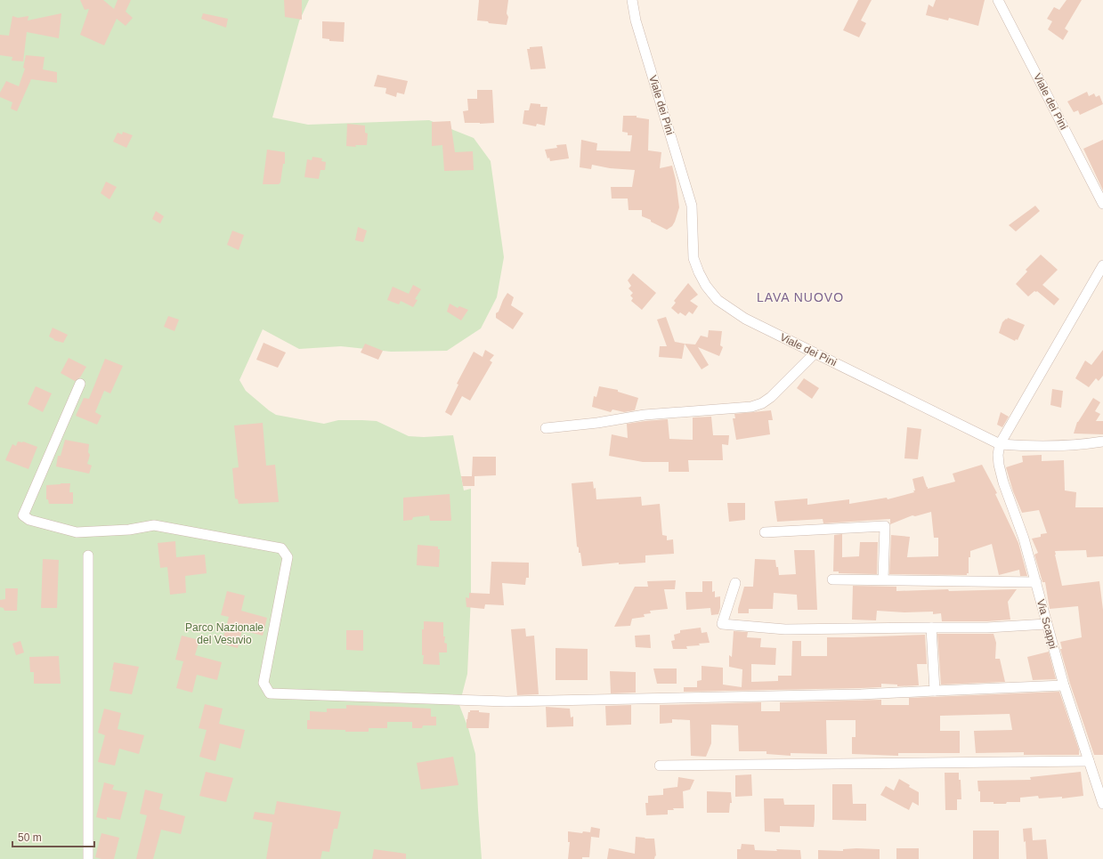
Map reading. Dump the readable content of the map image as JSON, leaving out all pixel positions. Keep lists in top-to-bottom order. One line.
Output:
{"streets":{"street":["Viale dei Pini","Via Scappi"]},"crossings":[["Viale dei Pini","Via Scappi"]],"districts":["LAVA NUOVO"],"parks":["Parco Nazionale del Vesuvio"],"scale_bar":"50 m"}
